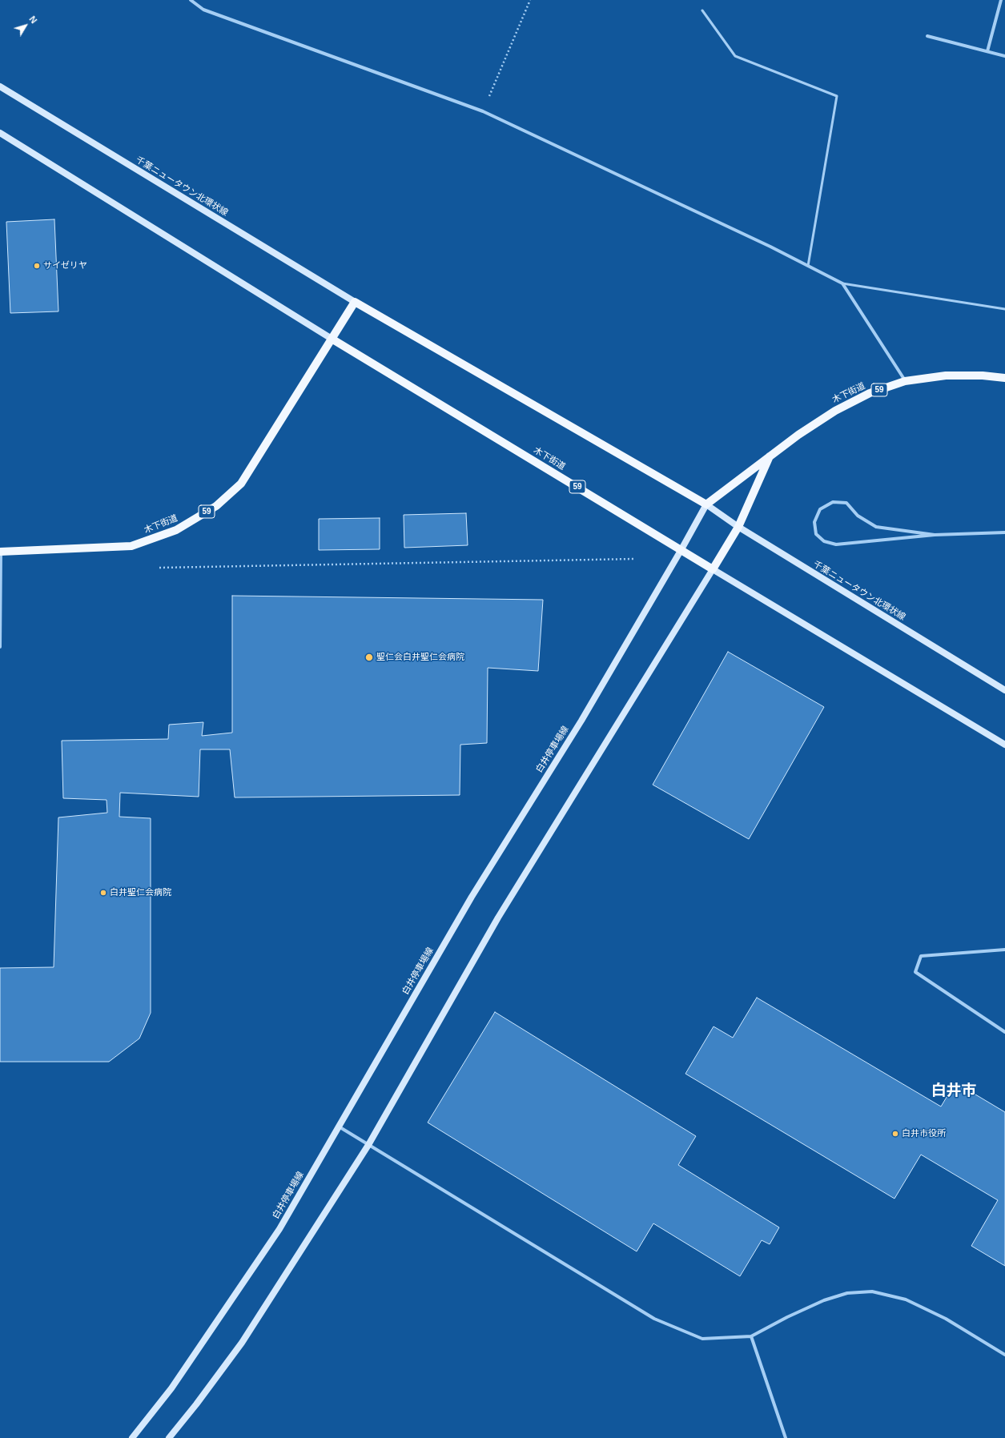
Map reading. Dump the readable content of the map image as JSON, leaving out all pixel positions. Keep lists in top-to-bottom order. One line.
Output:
{"streets":{"main road":["千葉ニュータウン北環状線","59","木下街道","白井停車場線"]},"crossings":[["千葉ニュータウン北環状線","木下街道"],["千葉ニュータウン北環状線","白井停車場線"],["木下街道","白井停車場線"]],"districts":["白井市"],"places":["サイゼリヤ","聖仁会白井聖仁会病院","白井聖仁会病院","白井市役所"],"north":"top right"}
